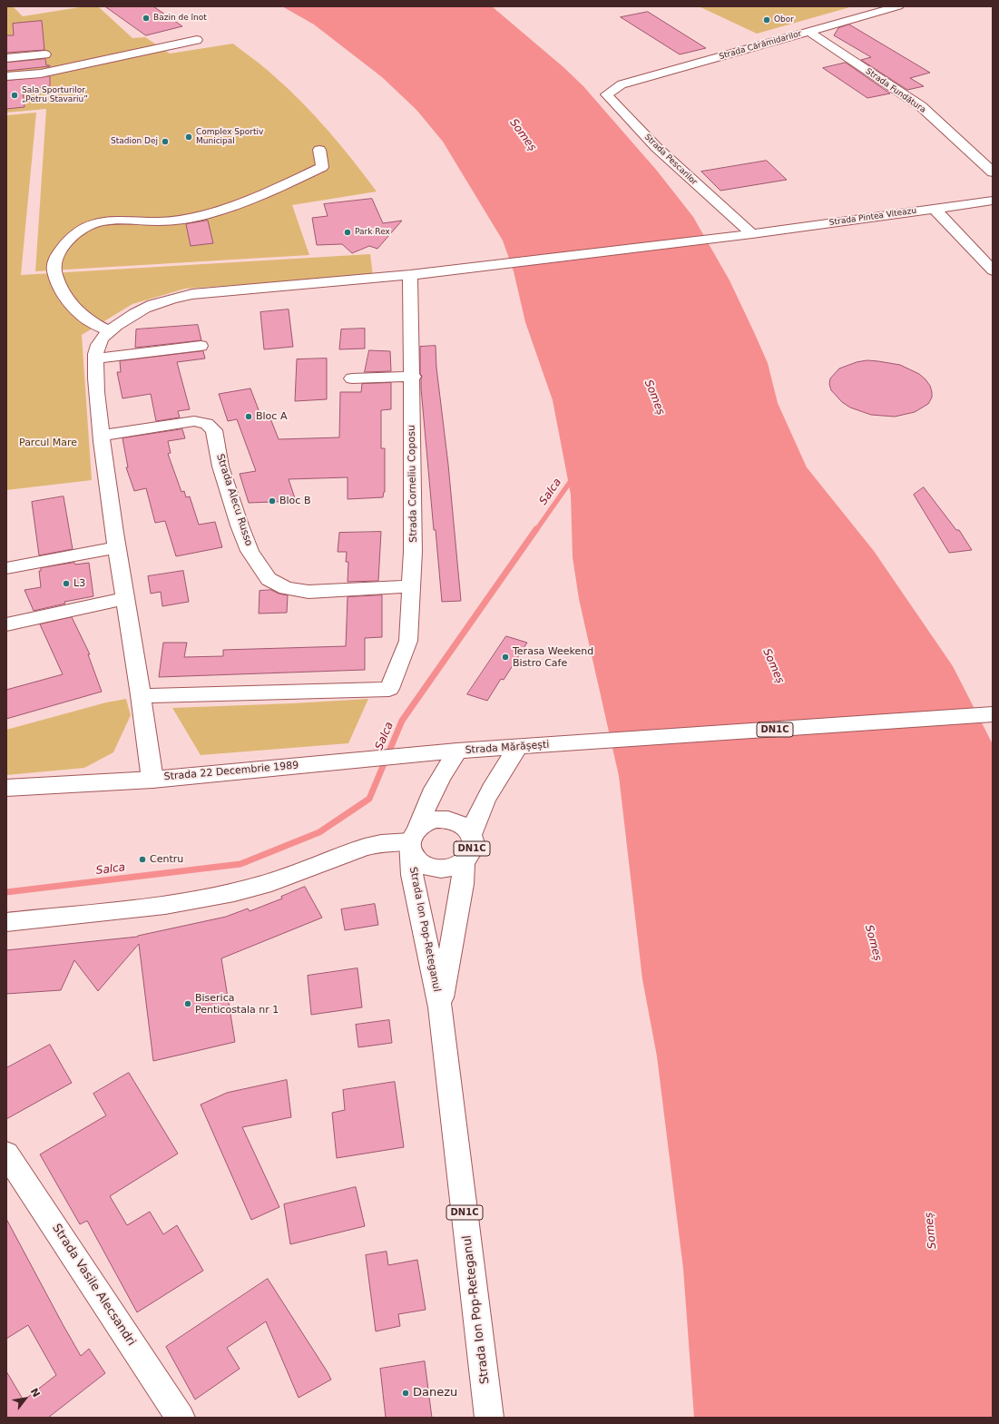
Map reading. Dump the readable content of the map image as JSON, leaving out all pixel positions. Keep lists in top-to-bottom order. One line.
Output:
{"streets":{"main road":["Strada Cărămidarilor","Strada Fundătura","Strada Pescarilor","Strada Pintea Viteazu","Strada Corneliu Coposu","Strada Alecu Russo","DN1C","Strada Mărășești","Strada 22 Decembrie 1989","Strada Ion Pop-Reteganul","Strada Vasile Alecsandri"]},"crossings":[["Strada Cărămidarilor","Strada Fundătura"],["Strada Cărămidarilor","Strada Pescarilor"],["Strada Pescarilor","Strada Pintea Viteazu"],["Strada Pintea Viteazu","Strada Corneliu Coposu"],["Strada Corneliu Coposu","Strada Alecu Russo"],["DN1C","Strada Mărășești"],["DN1C","Strada Ion Pop-Reteganul"],["Strada Mărășești","Strada 22 Decembrie 1989"],["Strada Mărășești","Strada Ion Pop-Reteganul"],["Strada 22 Decembrie 1989","Strada Ion Pop-Reteganul"]],"water":["Someș","Salca"],"parks":["Parcul Mare"],"places":["Bazin de înot","Obor","Sala Sporturilor „Petru Stavariu”","Complex Sportiv Municipal","Stadion Dej","Park Rex","Bloc A","Bloc B","L3","Terasa Weekend Bistro Cafe","Centru","Biserica Penticostala nr 1","Danezu"],"north":"top right"}
